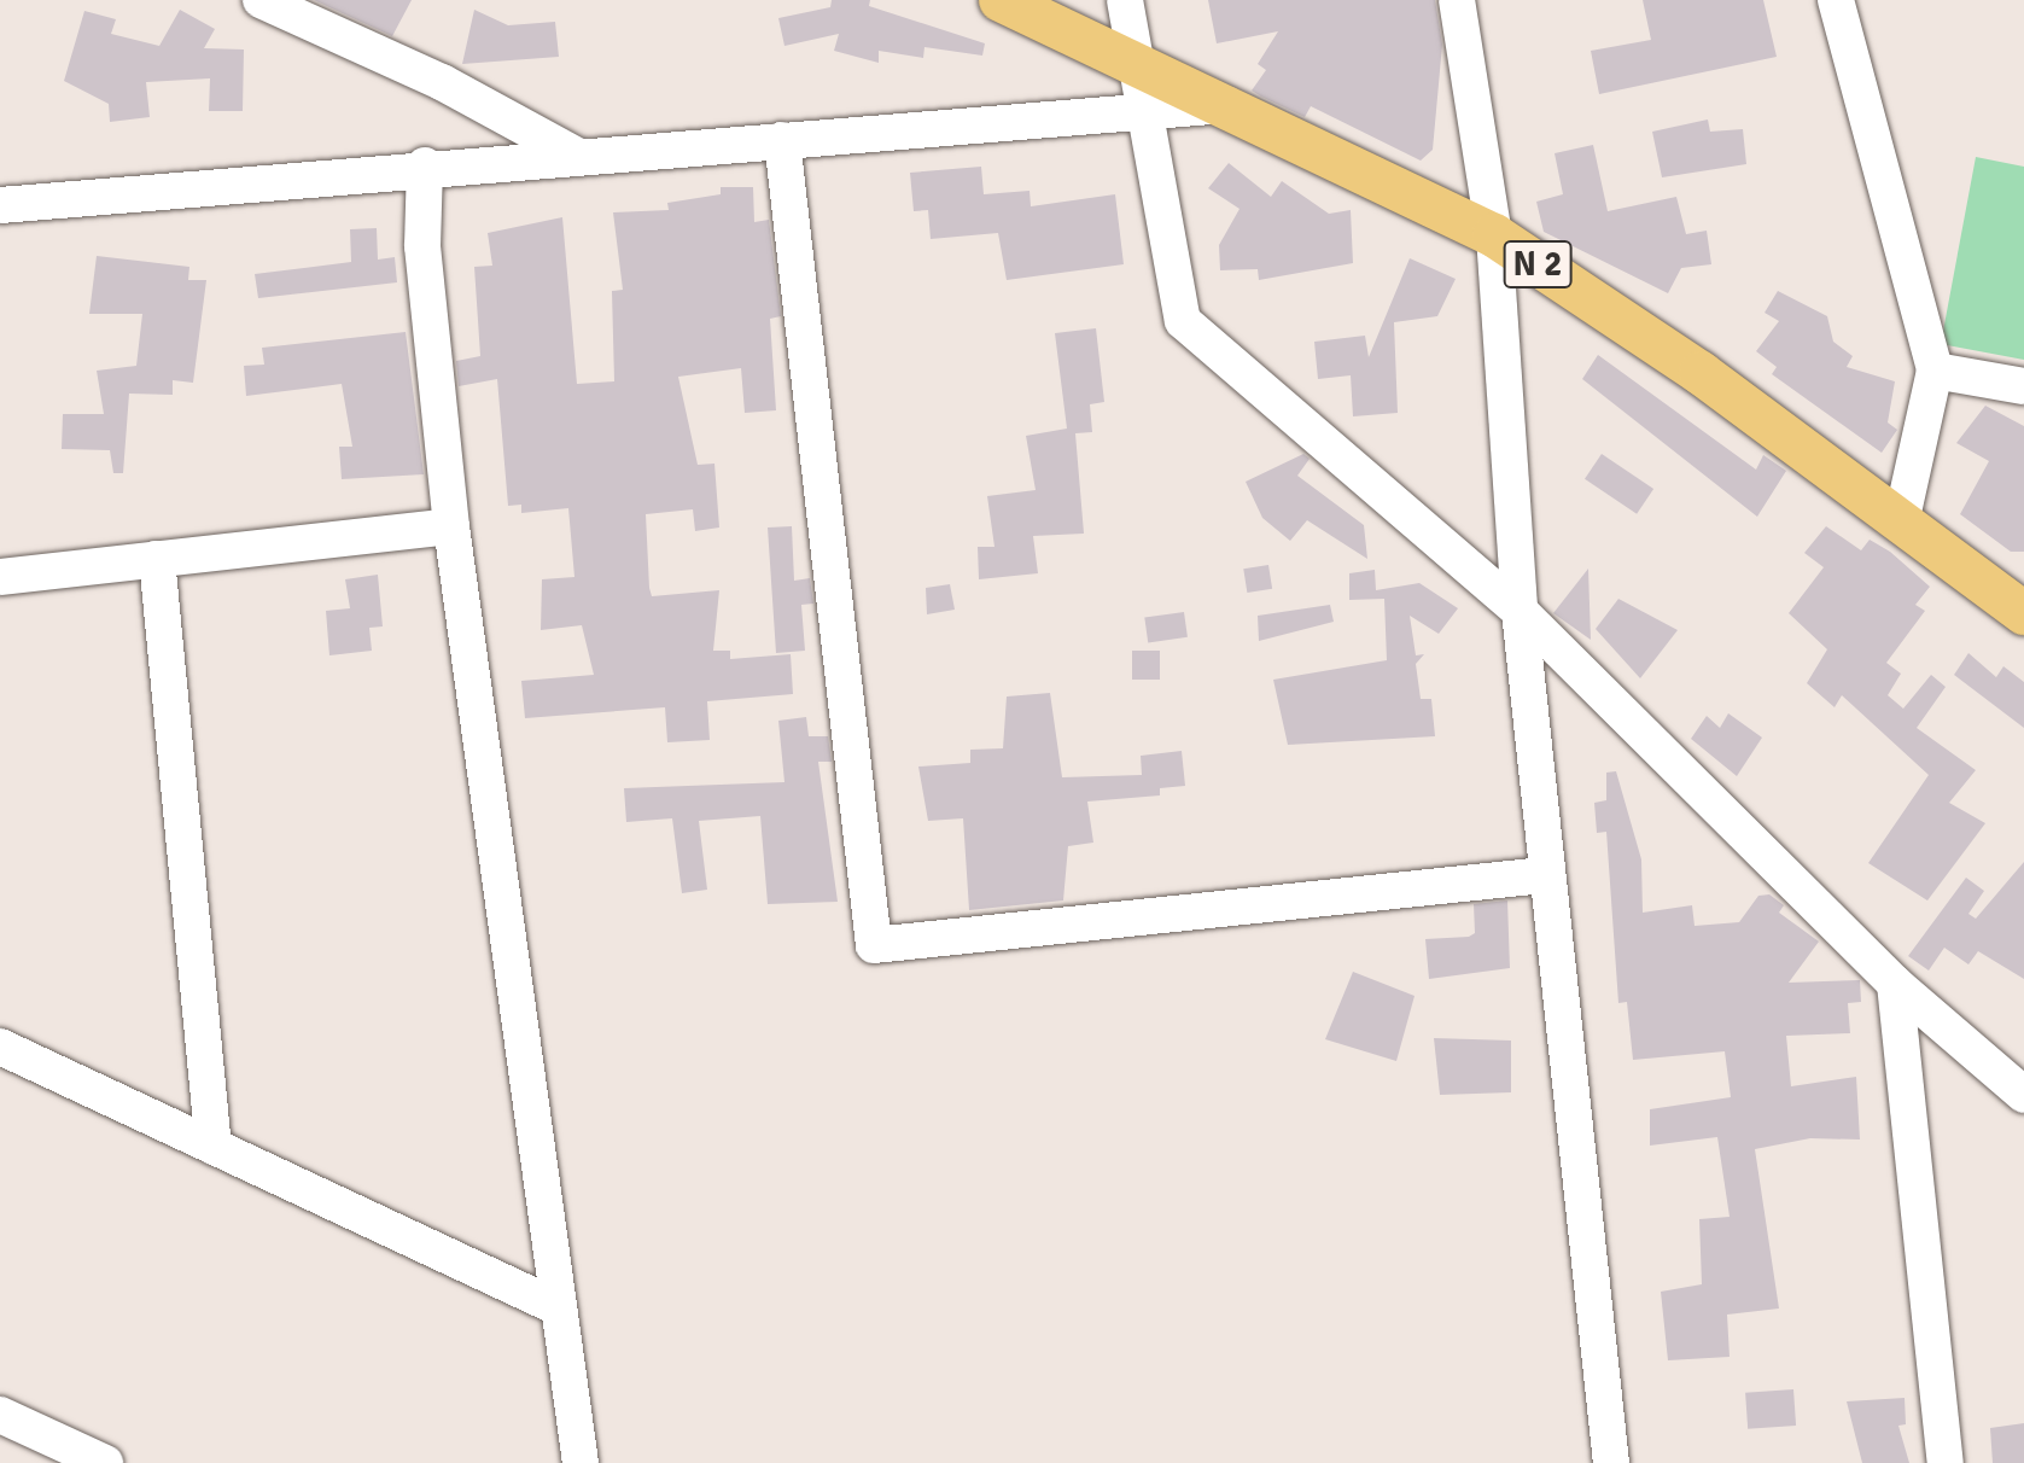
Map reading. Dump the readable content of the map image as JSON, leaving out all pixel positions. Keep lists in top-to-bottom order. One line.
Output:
{"streets":{"main road":["N 2"]}}
